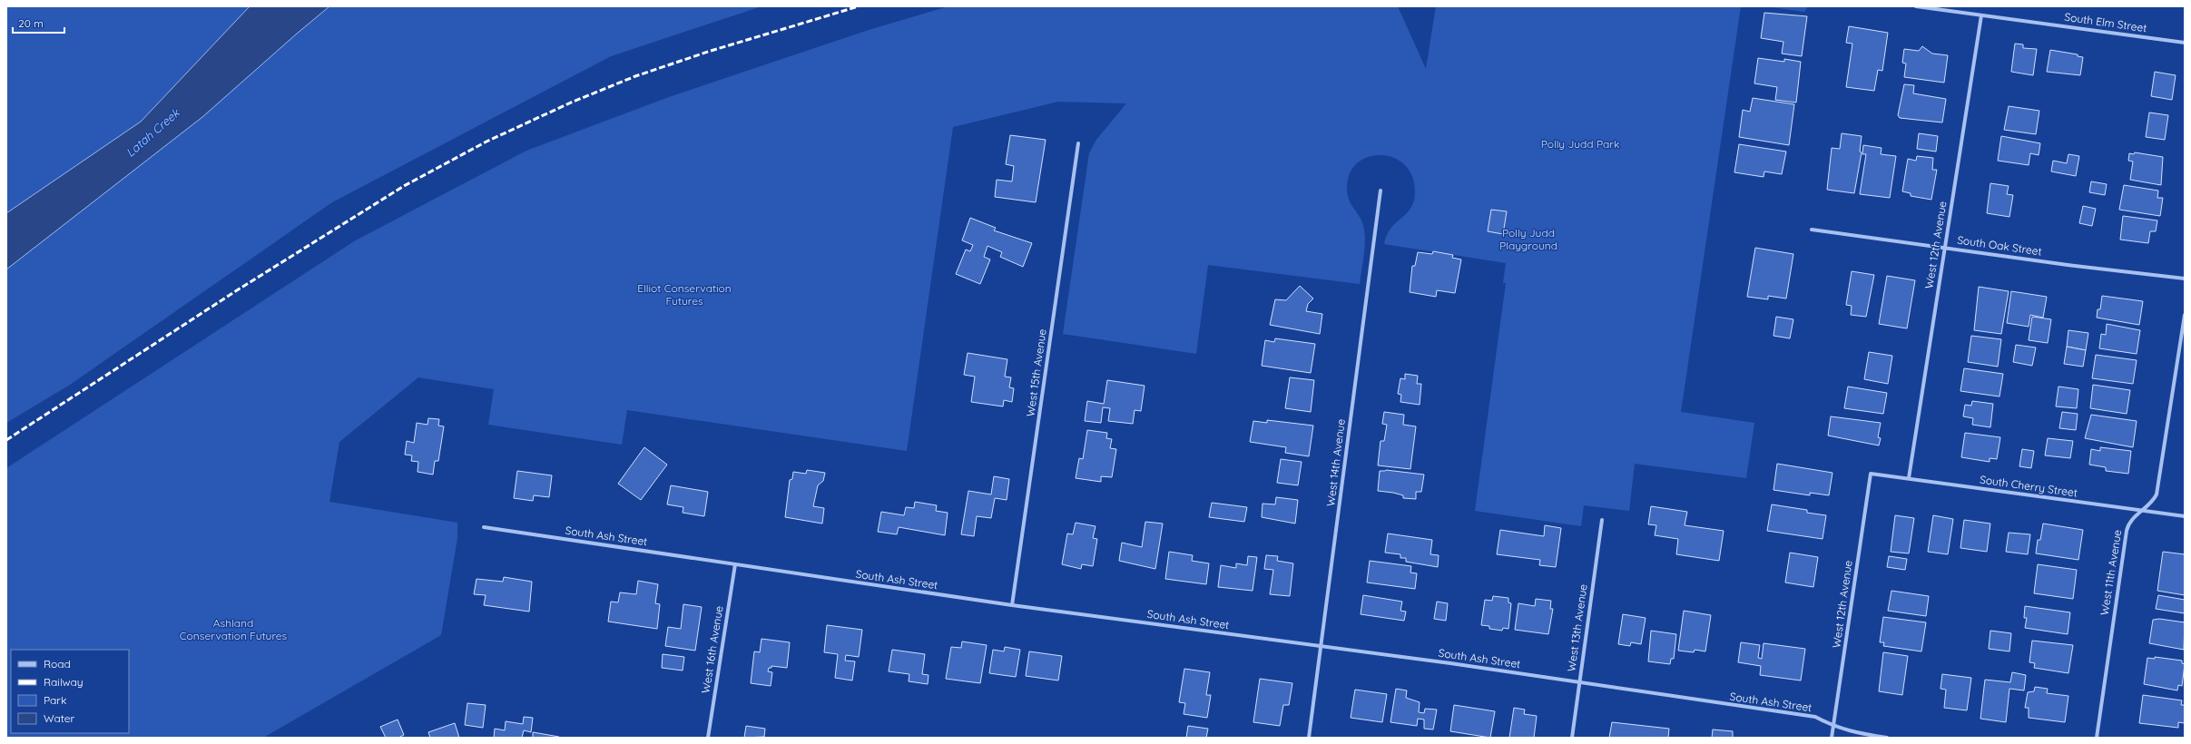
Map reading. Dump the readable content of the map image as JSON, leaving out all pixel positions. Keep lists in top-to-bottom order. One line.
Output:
{"streets":{"street":["South Elm Street","West 12th Avenue","South Oak Street","West 15th Avenue","West 14th Avenue","South Cherry Street","South Ash Street","West 11th Avenue","West 13th Avenue","West 16th Avenue"]},"crossings":[["South Elm Street","West 12th Avenue"],["West 12th Avenue","South Oak Street"],["West 12th Avenue","South Cherry Street"],["West 12th Avenue","South Ash Street"],["West 15th Avenue","South Ash Street"],["West 14th Avenue","South Ash Street"],["South Cherry Street","West 11th Avenue"],["South Ash Street","West 13th Avenue"],["South Ash Street","West 16th Avenue"]],"water":["Latah Creek"],"parks":["Polly Judd Park","Polly Judd Playground","Elliot Conservation Futures","Ashland Conservation Futures"],"legend":["Road","Railway","Park","Water"],"scale_bar":"20 m"}
